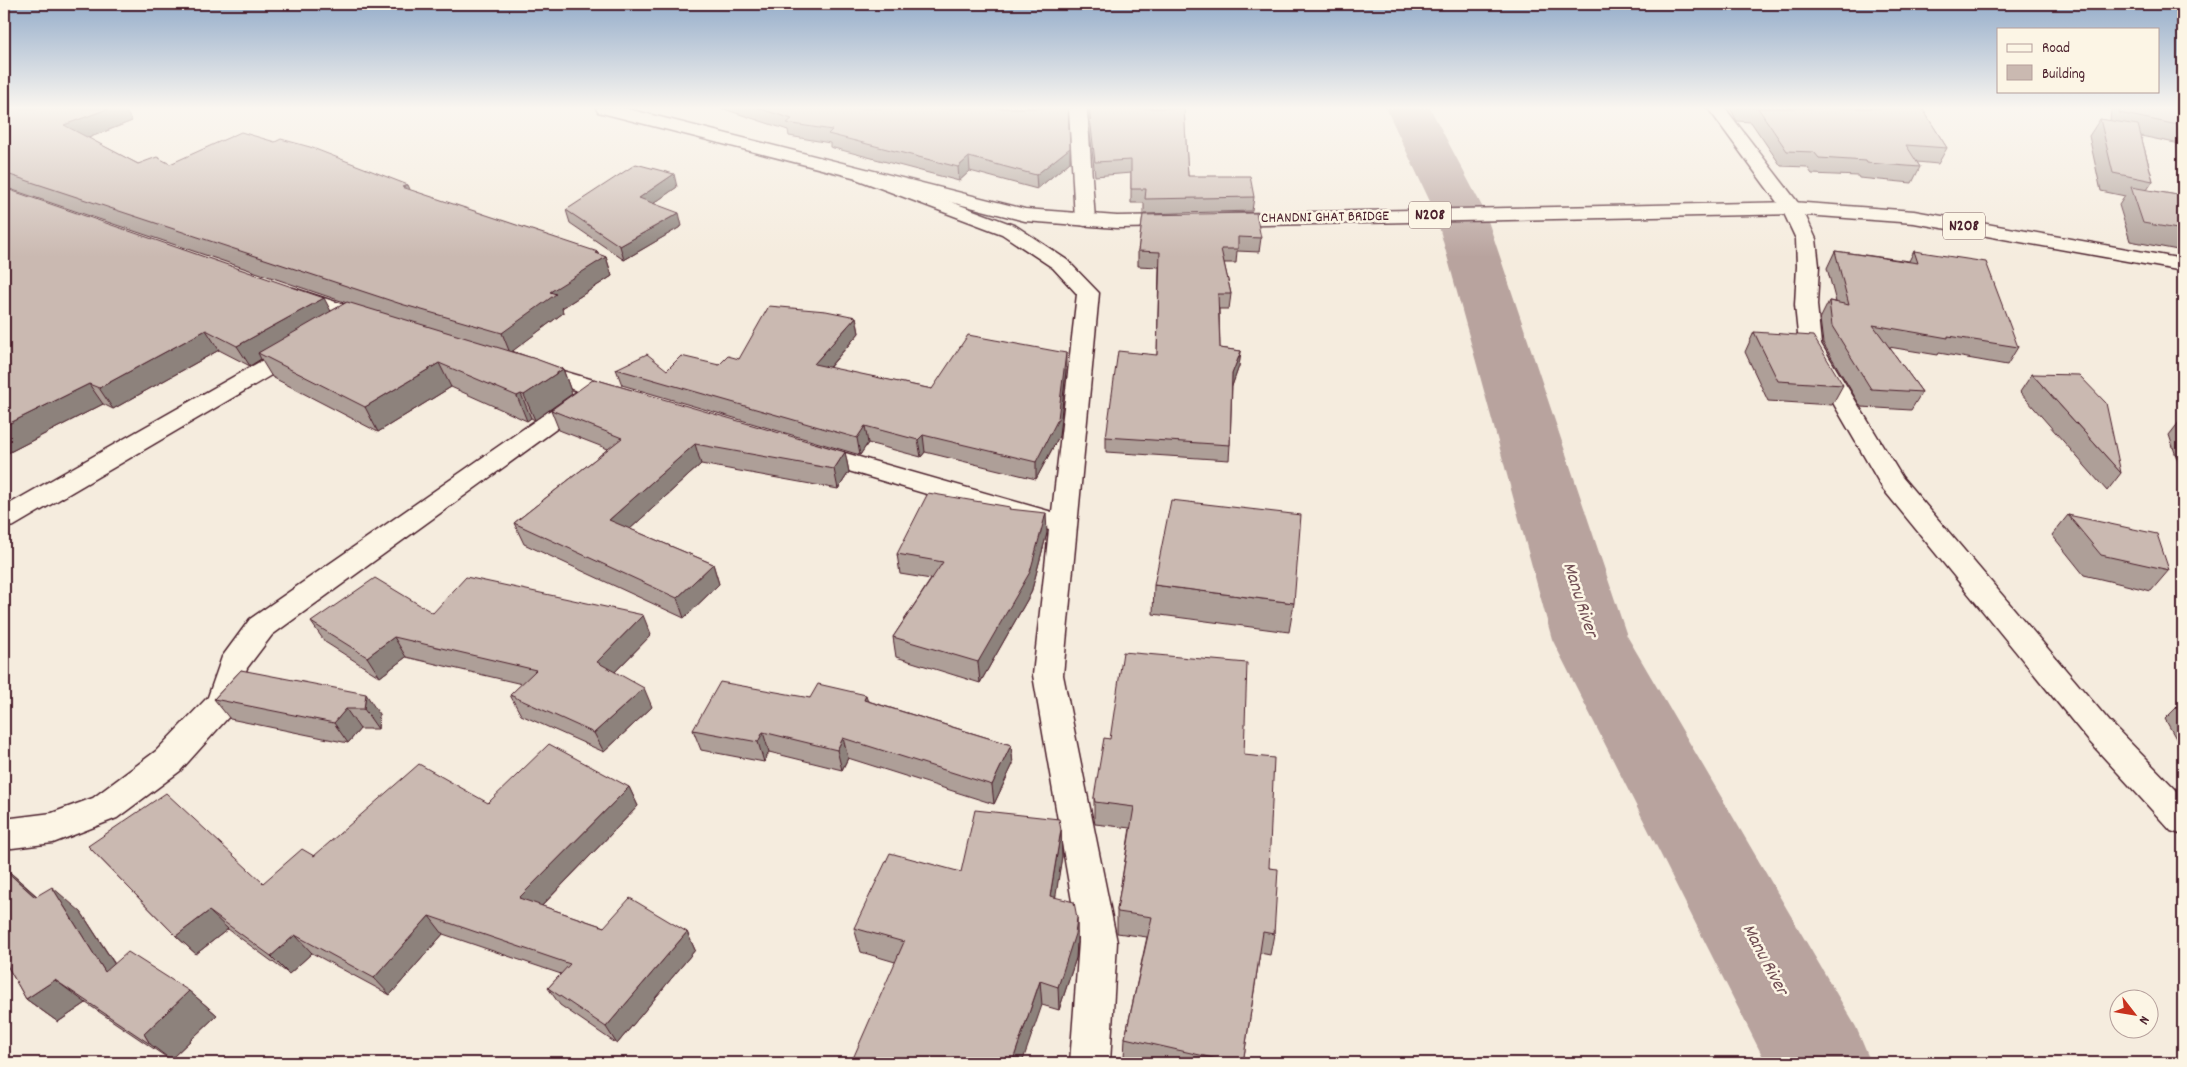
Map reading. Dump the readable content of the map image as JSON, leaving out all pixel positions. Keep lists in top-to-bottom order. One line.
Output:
{"streets":{"main road":["N208","CHANDNI GHAT BRIDGE"]},"crossings":[["N208","CHANDNI GHAT BRIDGE"]],"water":["Manu River"],"legend":["Road","Building"],"north":"bottom right"}
